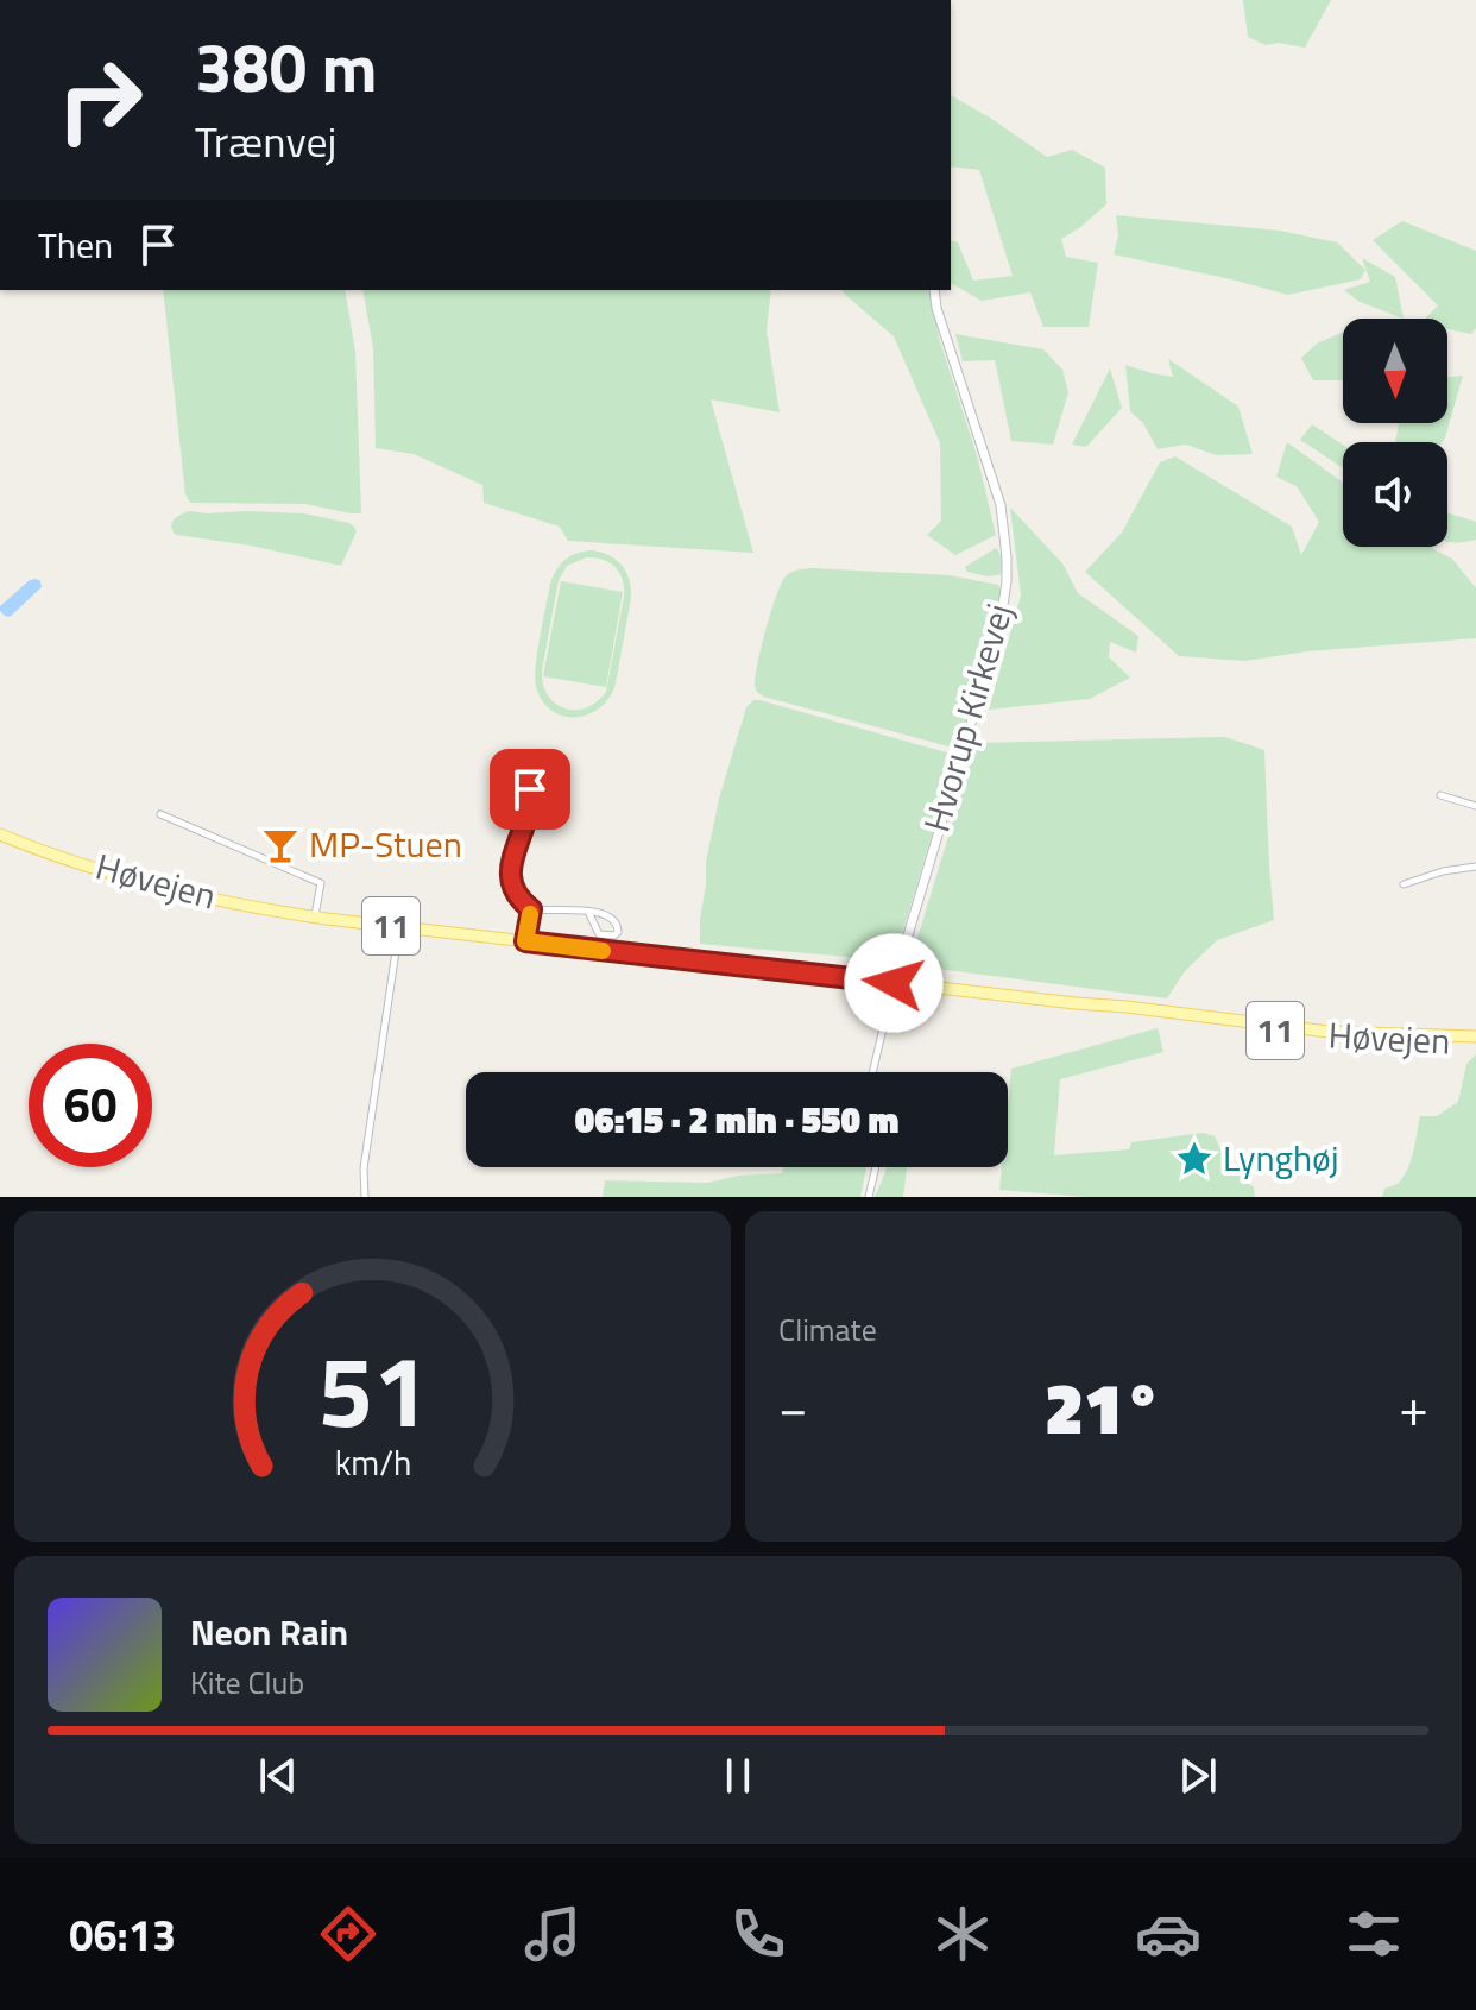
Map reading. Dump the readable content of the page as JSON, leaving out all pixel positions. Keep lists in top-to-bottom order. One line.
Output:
{"streets":{"main road":["Høvejen","11"],"street":["Hvorup Kirkevej"]},"crossings":[["Hvorup Kirkevej","Høvejen"]],"places":{"bar":["MP-Stuen"],"place":["Lynghøj"]},"north":"bottom","page":{"turn":["380 m","Trænvej"],"then":"Then","limit":"60","trip":"06:15 · 2 min · 550 m","tile":"Climate","heat":["−","21°","+"],"song":["Neon Rain","Kite Club"],"tabs":"06:13","gauge":["51","km/h"]}}
